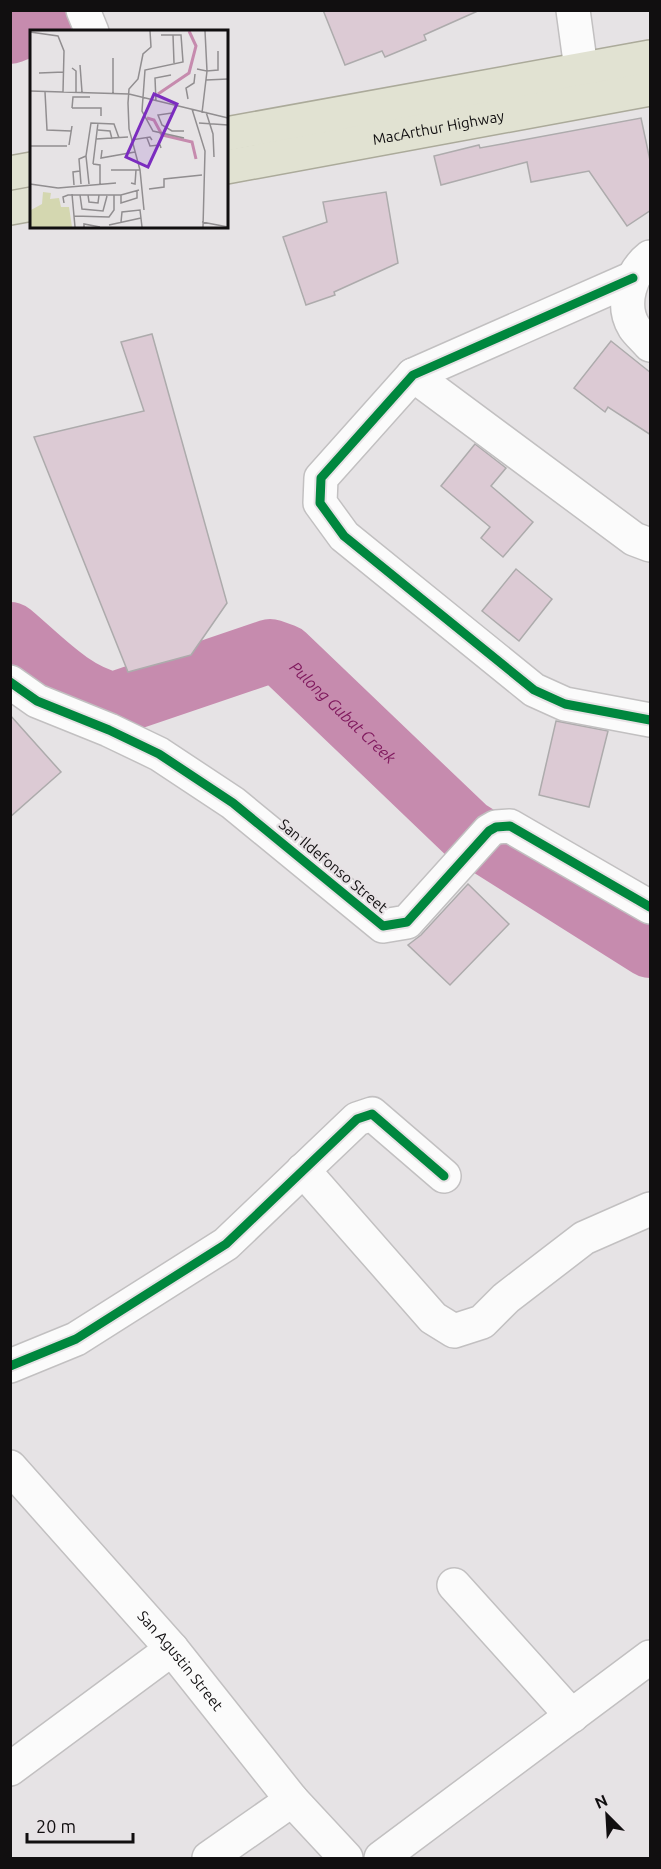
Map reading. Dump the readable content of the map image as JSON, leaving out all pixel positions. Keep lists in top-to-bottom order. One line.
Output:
{"streets":{"highway":["MacArthur Highway"],"street":["San Ildefonso Street","San Agustin Street"]},"water":["Pulong Gubat Creek"],"scale_bar":"20 m","north":"top left"}
